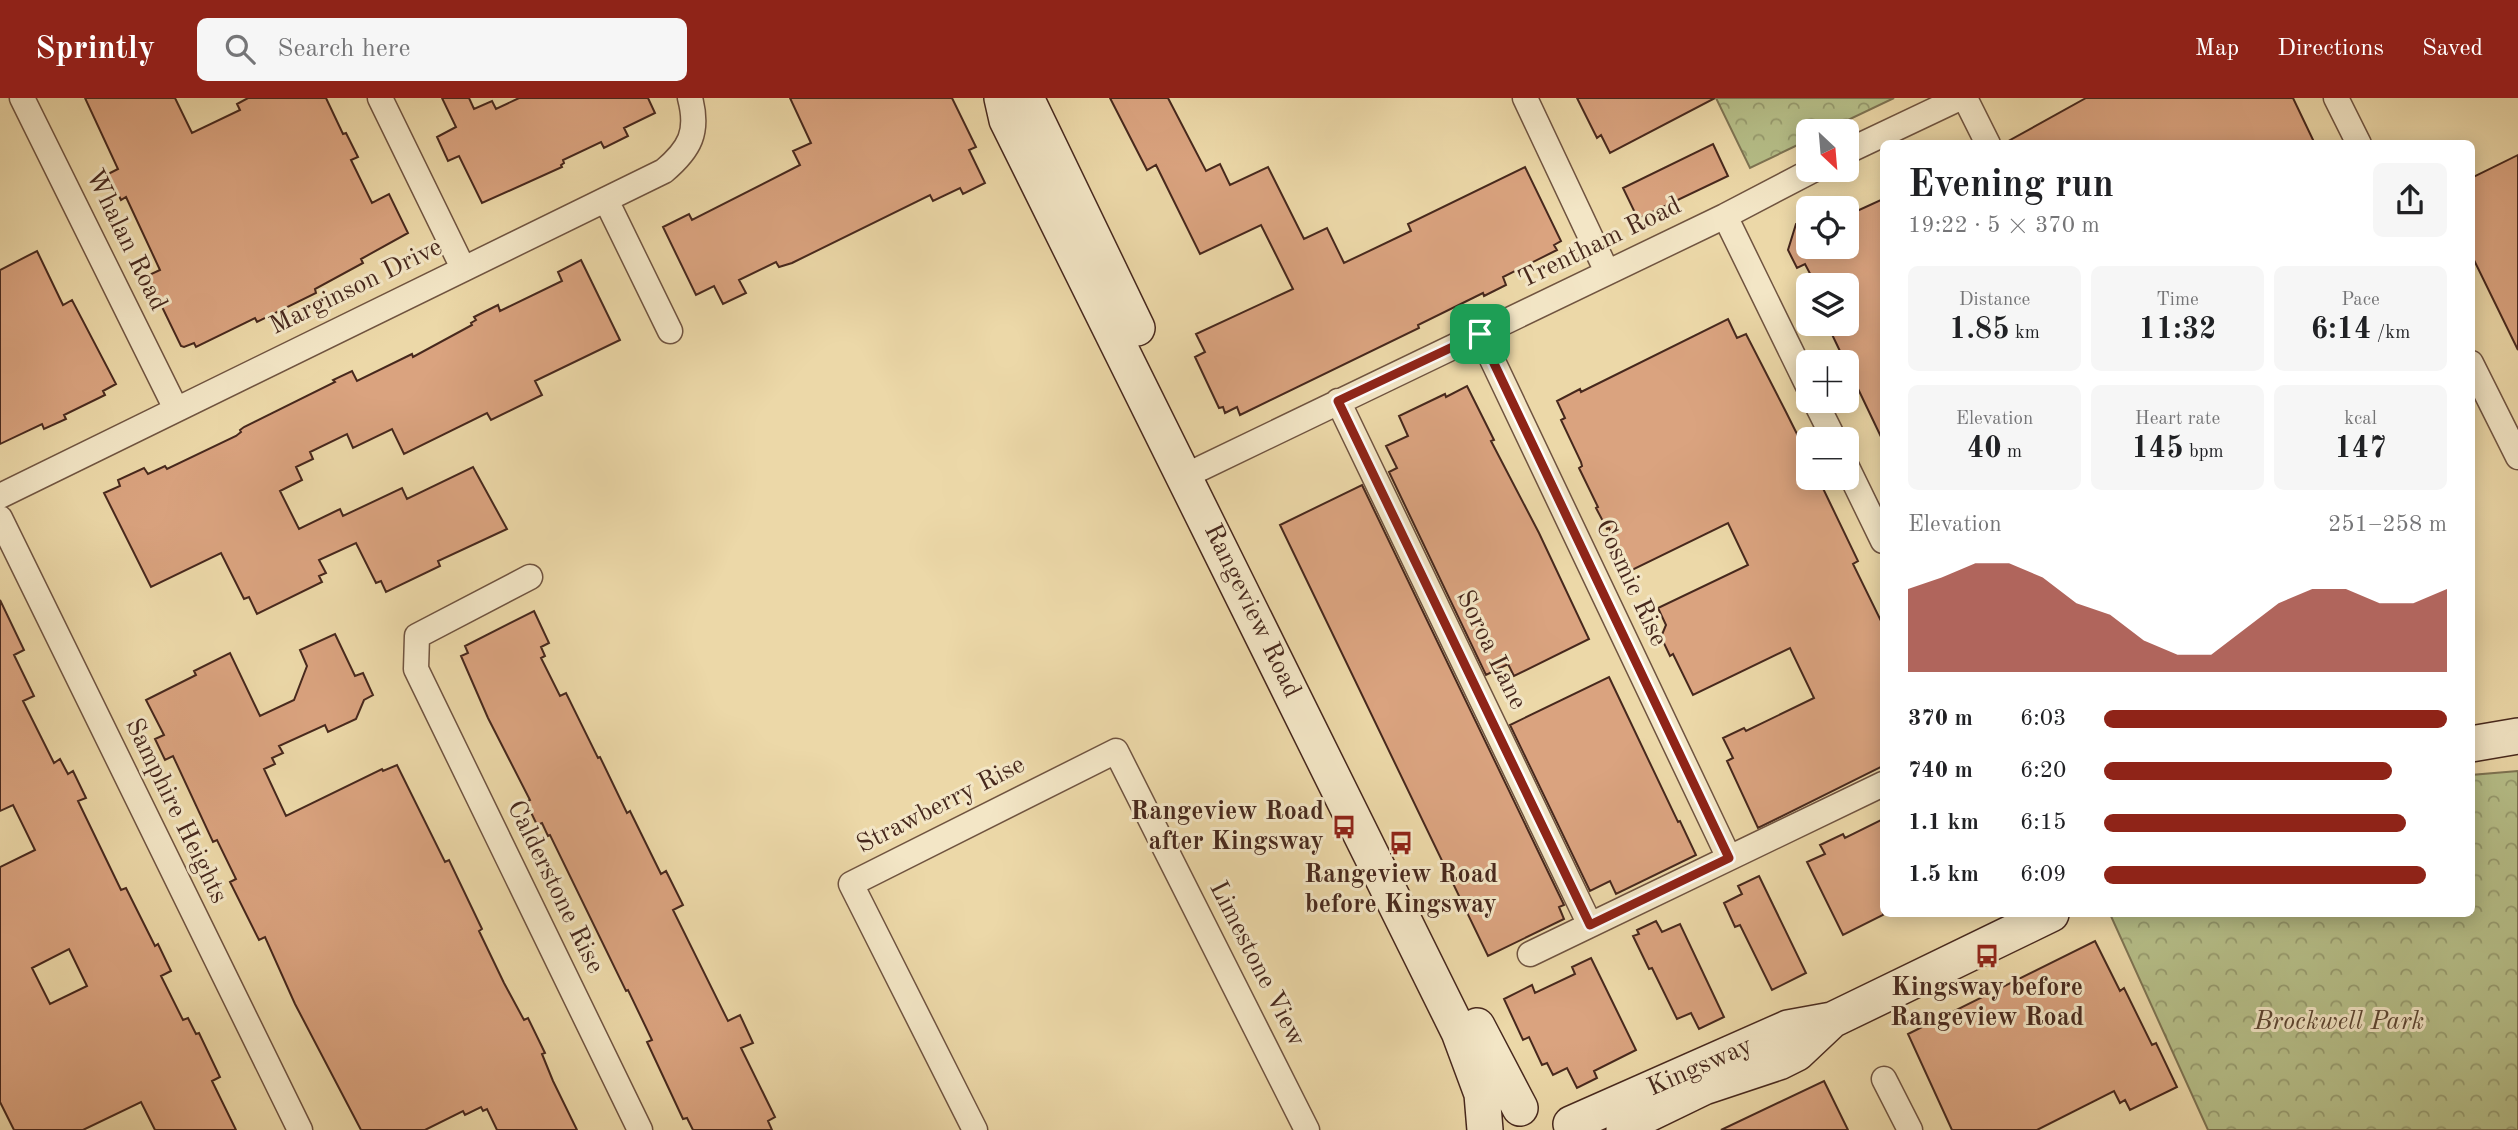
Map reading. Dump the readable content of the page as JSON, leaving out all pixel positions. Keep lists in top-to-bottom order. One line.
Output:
{"streets":{"street":["Whalan Road","Trentham Road","Marginson Drive","Cosmic Rise","Rangeview Road","Soroa Lane","Strawberry Rise","Samphire Heights","Calderstone Rise","Limestone View","Kingsway"]},"crossings":[["Whalan Road","Marginson Drive"],["Trentham Road","Cosmic Rise"],["Trentham Road","Rangeview Road"],["Trentham Road","Soroa Lane"],["Strawberry Rise","Limestone View"]],"parks":["Brockwell Park"],"places":{"bus stop":["Rangeview Road after Kingsway","Rangeview Road before Kingsway","Kingsway before Rangeview Road"]},"north":"bottom right","page":{"header":"Sprintly","search":"Search here","nav":["Map","Directions","Saved"],"map_buttons":["+","−"],"heading":["Evening run","19:22 · 5 × 370 m"],"stats":[["Distance","1.85 km"],["Time","11:32"],["Pace","6:14 /km"],["Elevation","40 m"],["Heart rate","145 bpm"],["kcal","147"]],"chart":["Elevation","251–258 m"],"list":[{"name":"370 m","note":"6:03"},{"name":"740 m","note":"6:20"},{"name":"1.1 km","note":"6:15"},{"name":"1.5 km","note":"6:09"}]}}
